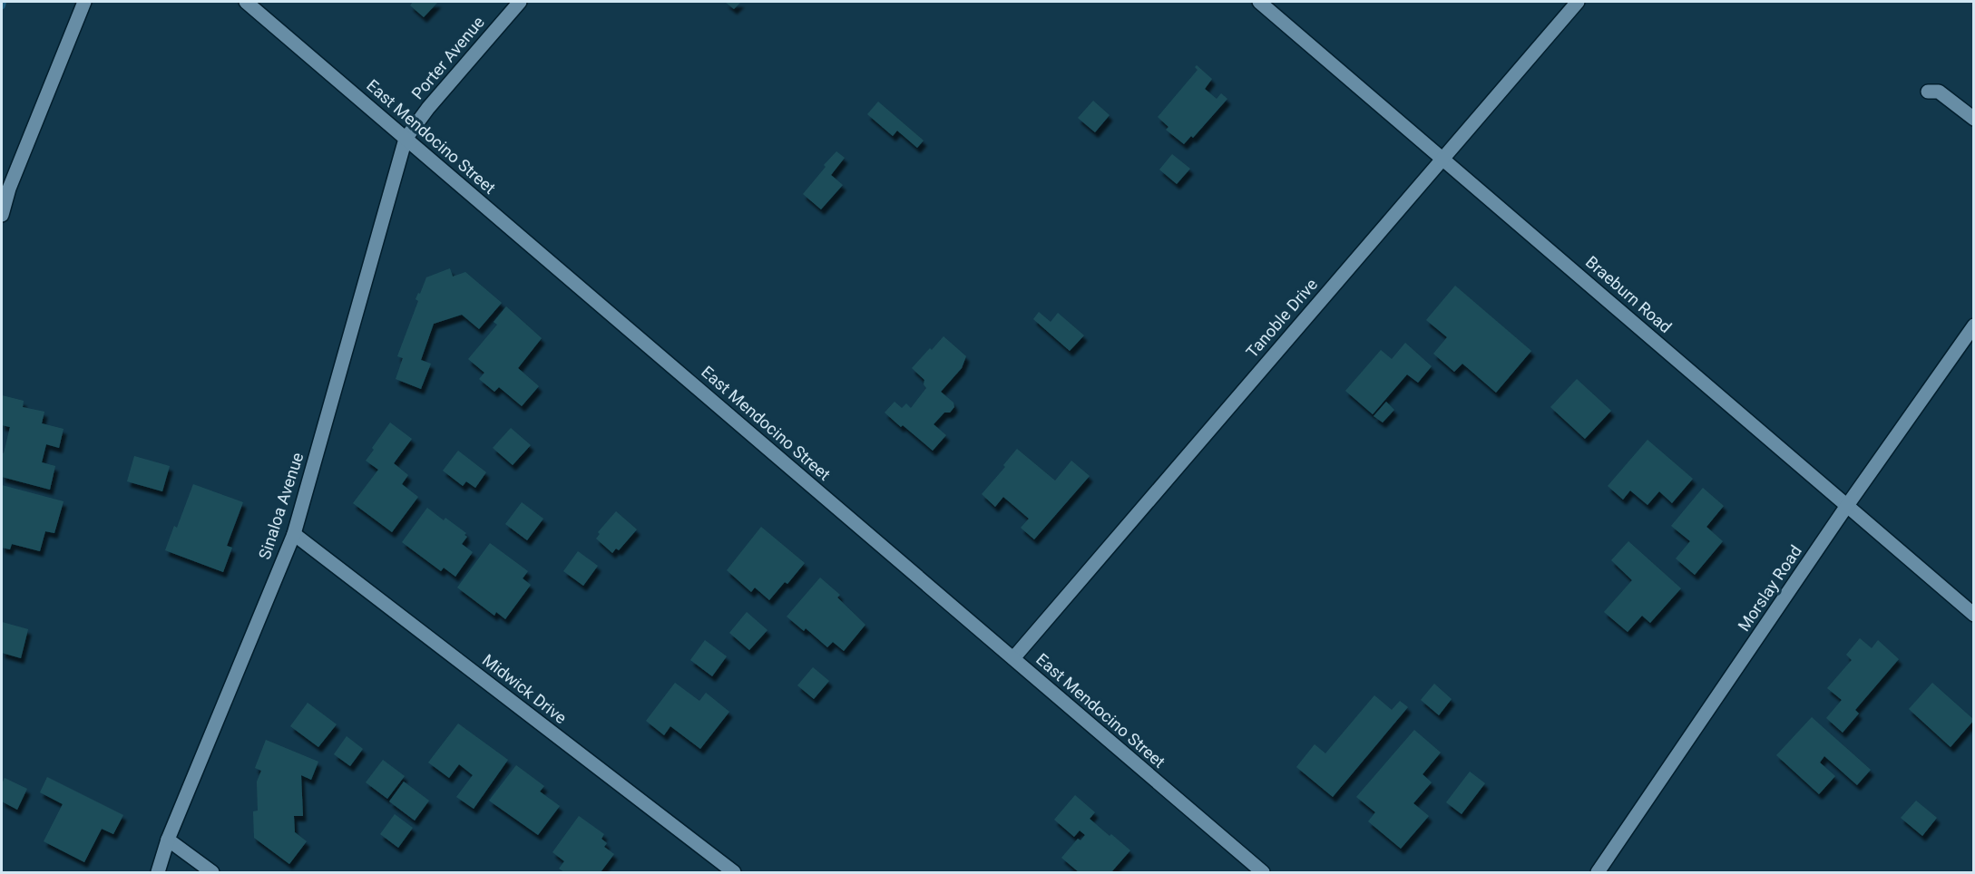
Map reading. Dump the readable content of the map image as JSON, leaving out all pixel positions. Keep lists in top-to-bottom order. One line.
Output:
{"streets":{"street":["Porter Avenue","East Mendocino Street","Braeburn Road","Tanoble Drive","Sinaloa Avenue","Morslay Road","Midwick Drive"]},"crossings":[["Porter Avenue","East Mendocino Street"],["Porter Avenue","Sinaloa Avenue"],["East Mendocino Street","Tanoble Drive"],["East Mendocino Street","Sinaloa Avenue"],["Braeburn Road","Tanoble Drive"],["Braeburn Road","Morslay Road"],["Sinaloa Avenue","Midwick Drive"]]}
